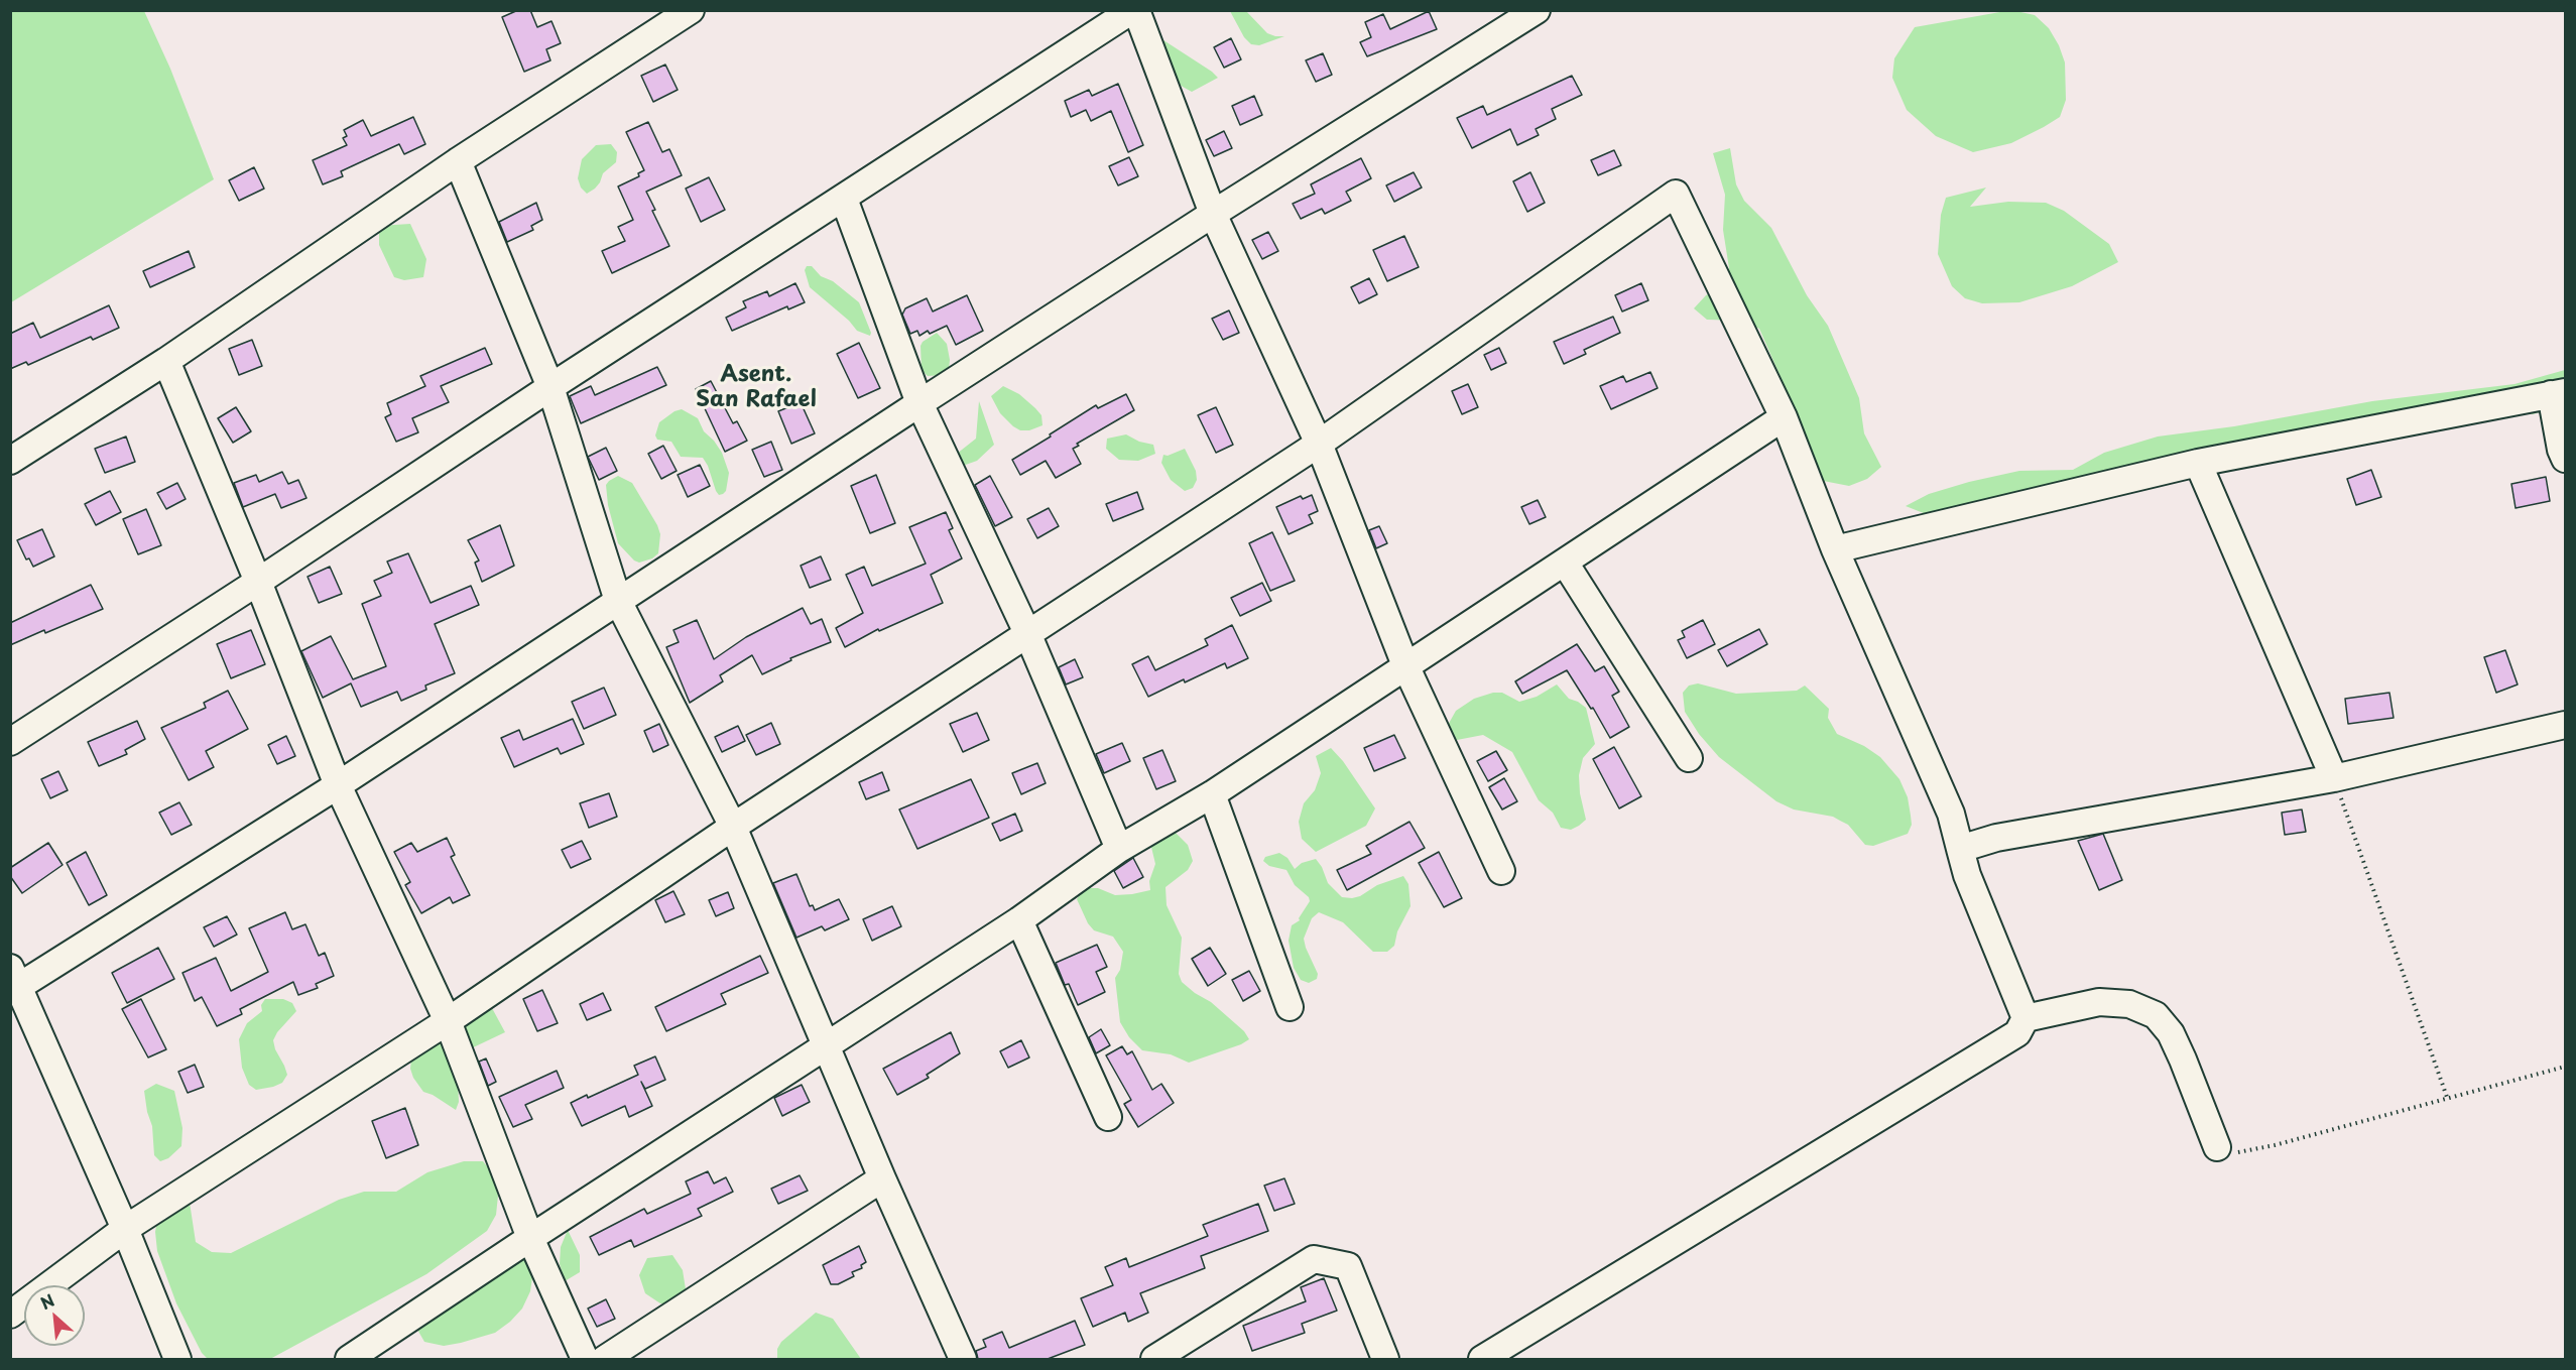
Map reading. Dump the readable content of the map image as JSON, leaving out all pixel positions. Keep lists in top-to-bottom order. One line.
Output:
{"districts":["Asent. San Rafael"],"north":"top left"}
